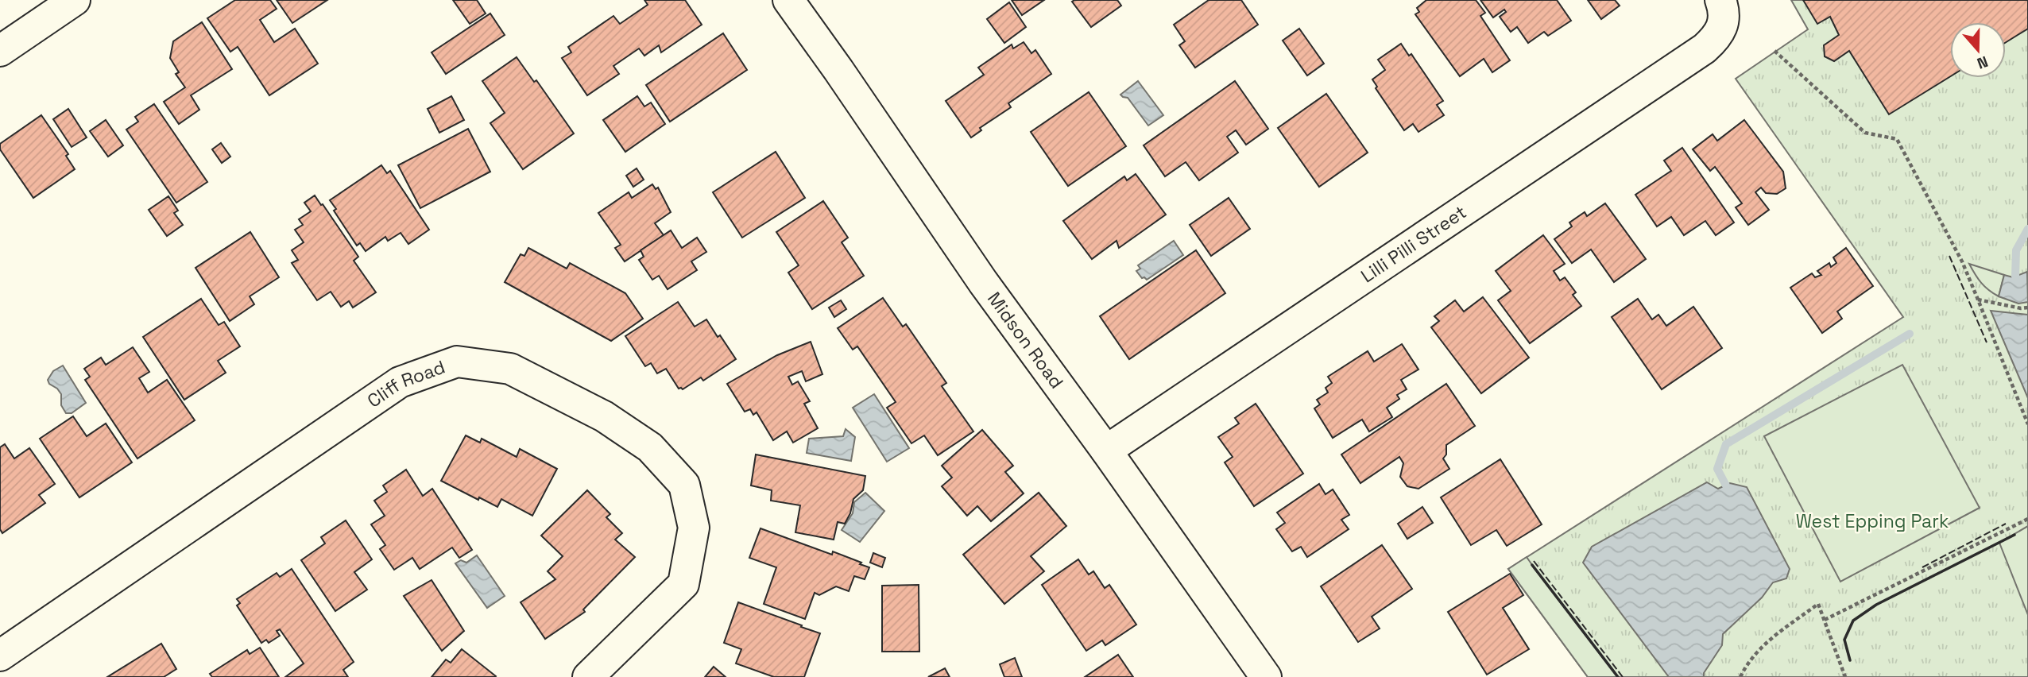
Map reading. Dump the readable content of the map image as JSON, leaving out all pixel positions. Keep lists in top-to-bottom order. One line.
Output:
{"streets":{"street":["Lilli Pilli Street","Midson Road","Cliff Road"]},"crossings":[["Lilli Pilli Street","Midson Road"]],"parks":["West Epping Park"],"north":"bottom"}
